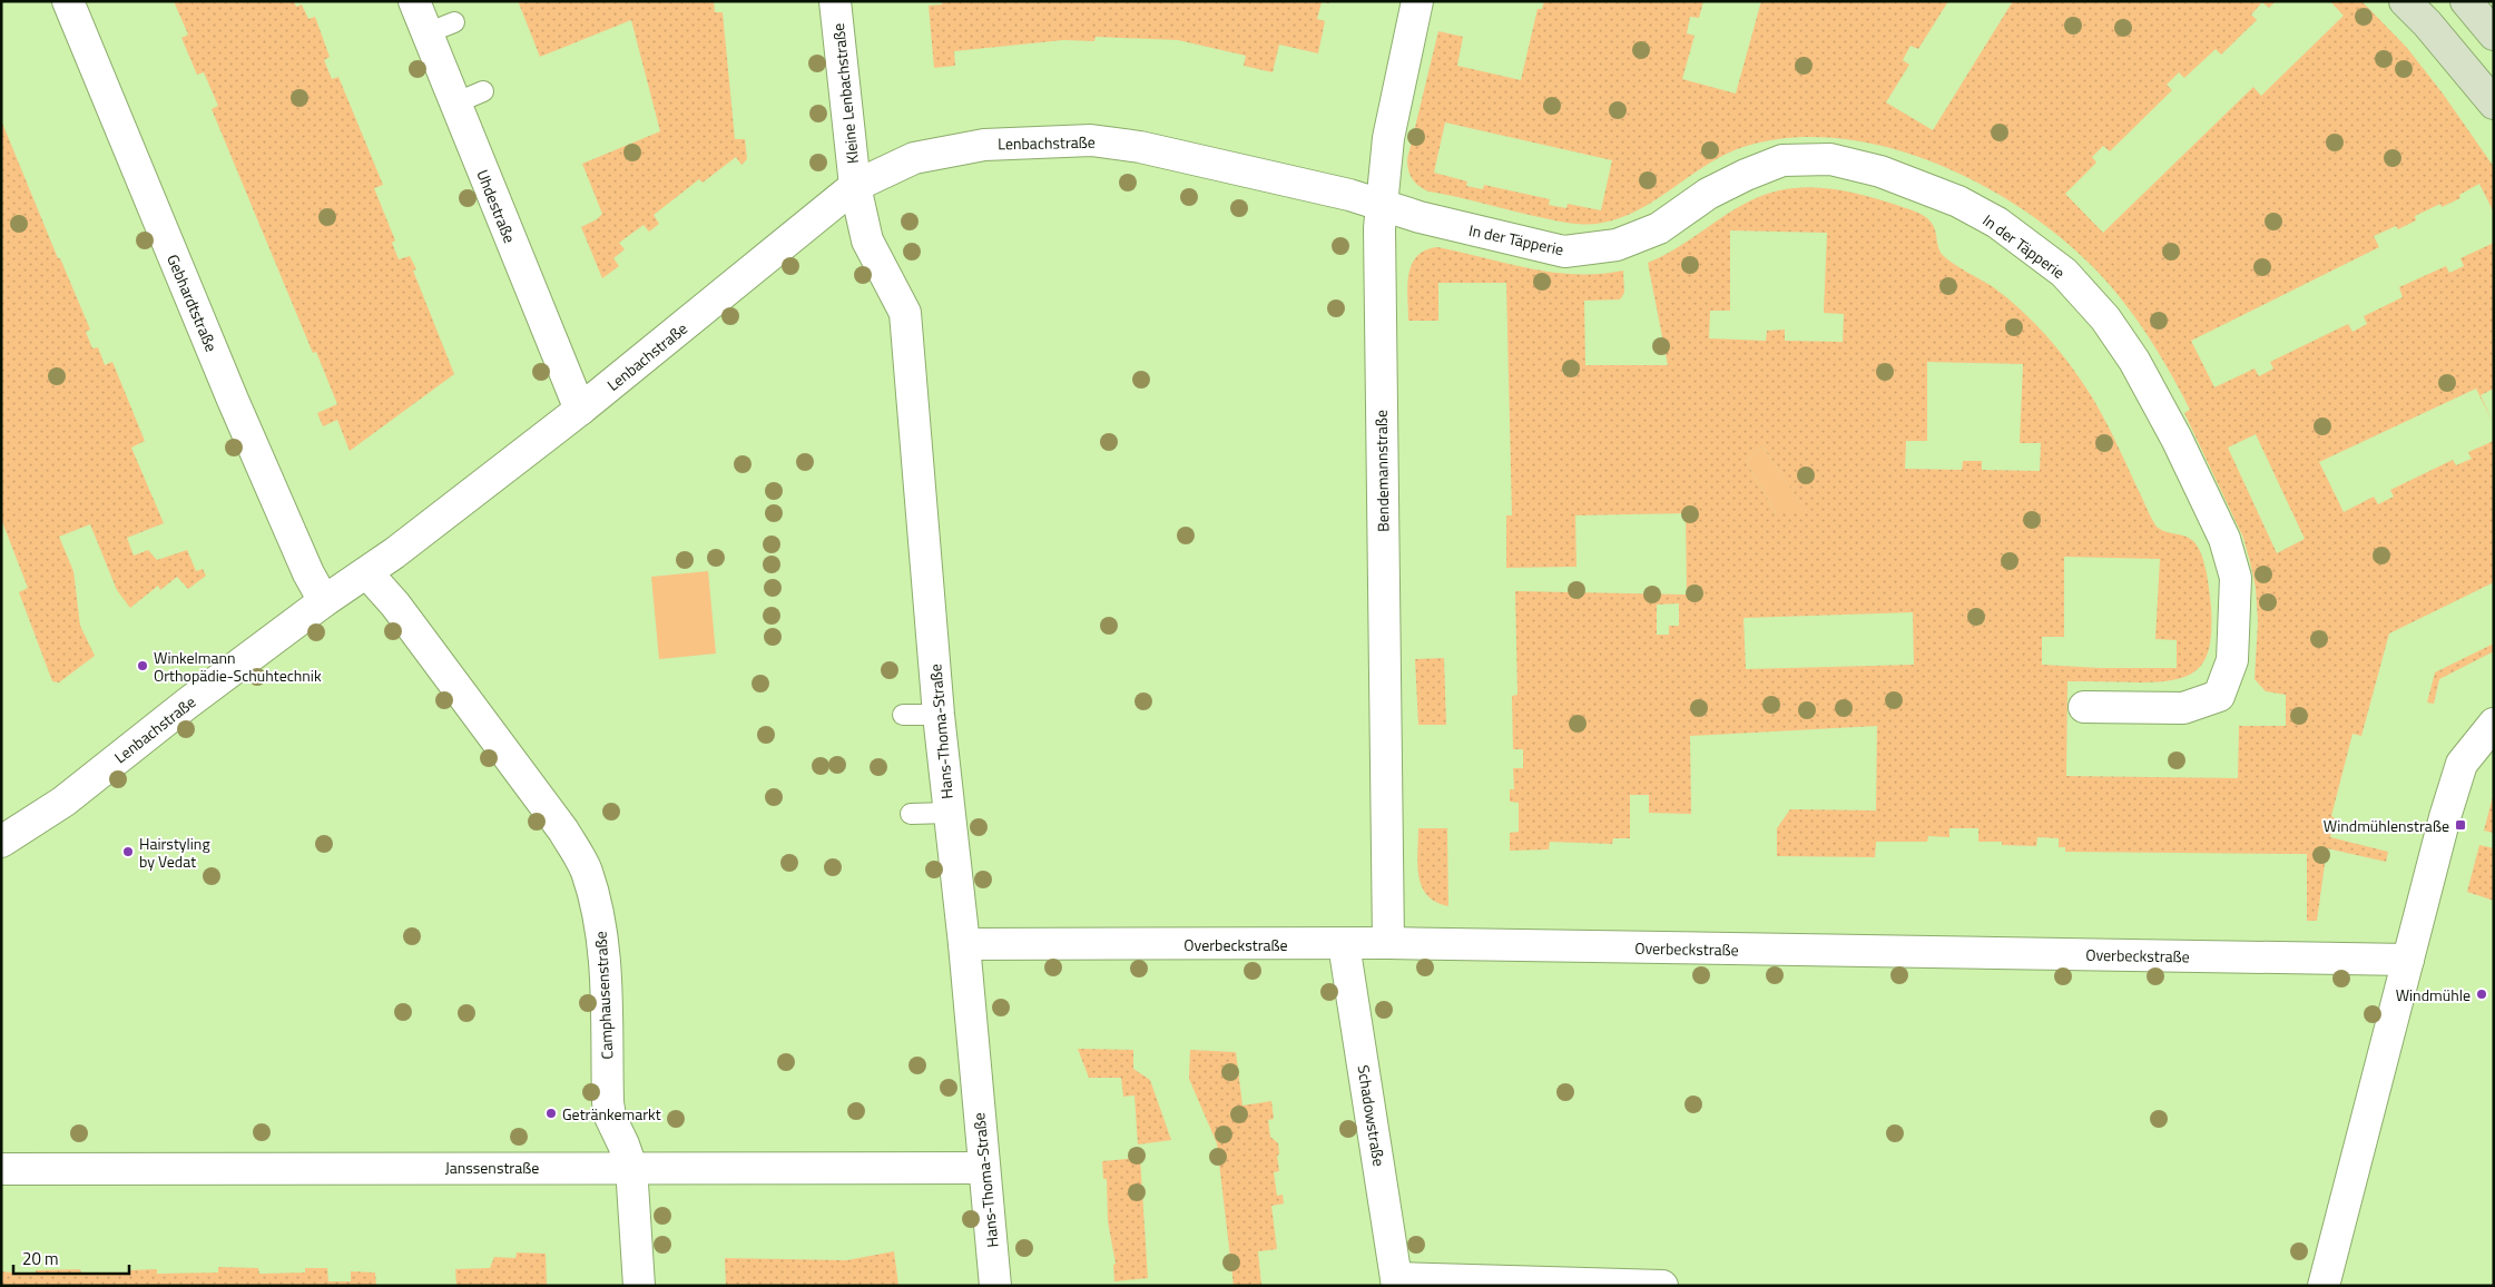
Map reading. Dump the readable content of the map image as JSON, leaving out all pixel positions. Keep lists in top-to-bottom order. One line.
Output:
{"streets":{"street":["Kleine Lenbachstraße","Lenbachstraße","Uhdestraße","In der Täpperie","Gebhardtstraße","Bendemannstraße","Hans-Thoma-Straße","Overbeckstraße","Camphausenstraße","Schadowstraße","Janssenstraße"]},"crossings":[["Kleine Lenbachstraße","Lenbachstraße"],["Kleine Lenbachstraße","Hans-Thoma-Straße"],["Lenbachstraße","Uhdestraße"],["Lenbachstraße","In der Täpperie"],["Lenbachstraße","Gebhardtstraße"],["Lenbachstraße","Bendemannstraße"],["Lenbachstraße","Hans-Thoma-Straße"],["Lenbachstraße","Camphausenstraße"],["In der Täpperie","Bendemannstraße"],["Bendemannstraße","Overbeckstraße"],["Hans-Thoma-Straße","Overbeckstraße"],["Hans-Thoma-Straße","Janssenstraße"],["Overbeckstraße","Schadowstraße"],["Camphausenstraße","Janssenstraße"]],"places":{"other":["Winkelmann Orthopädie-Schuhtechnik","Hairstyling by Vedat","Windmühle","Getränkemarkt"],"transit":["Windmühlenstraße"]},"scale_bar":"20 m"}
